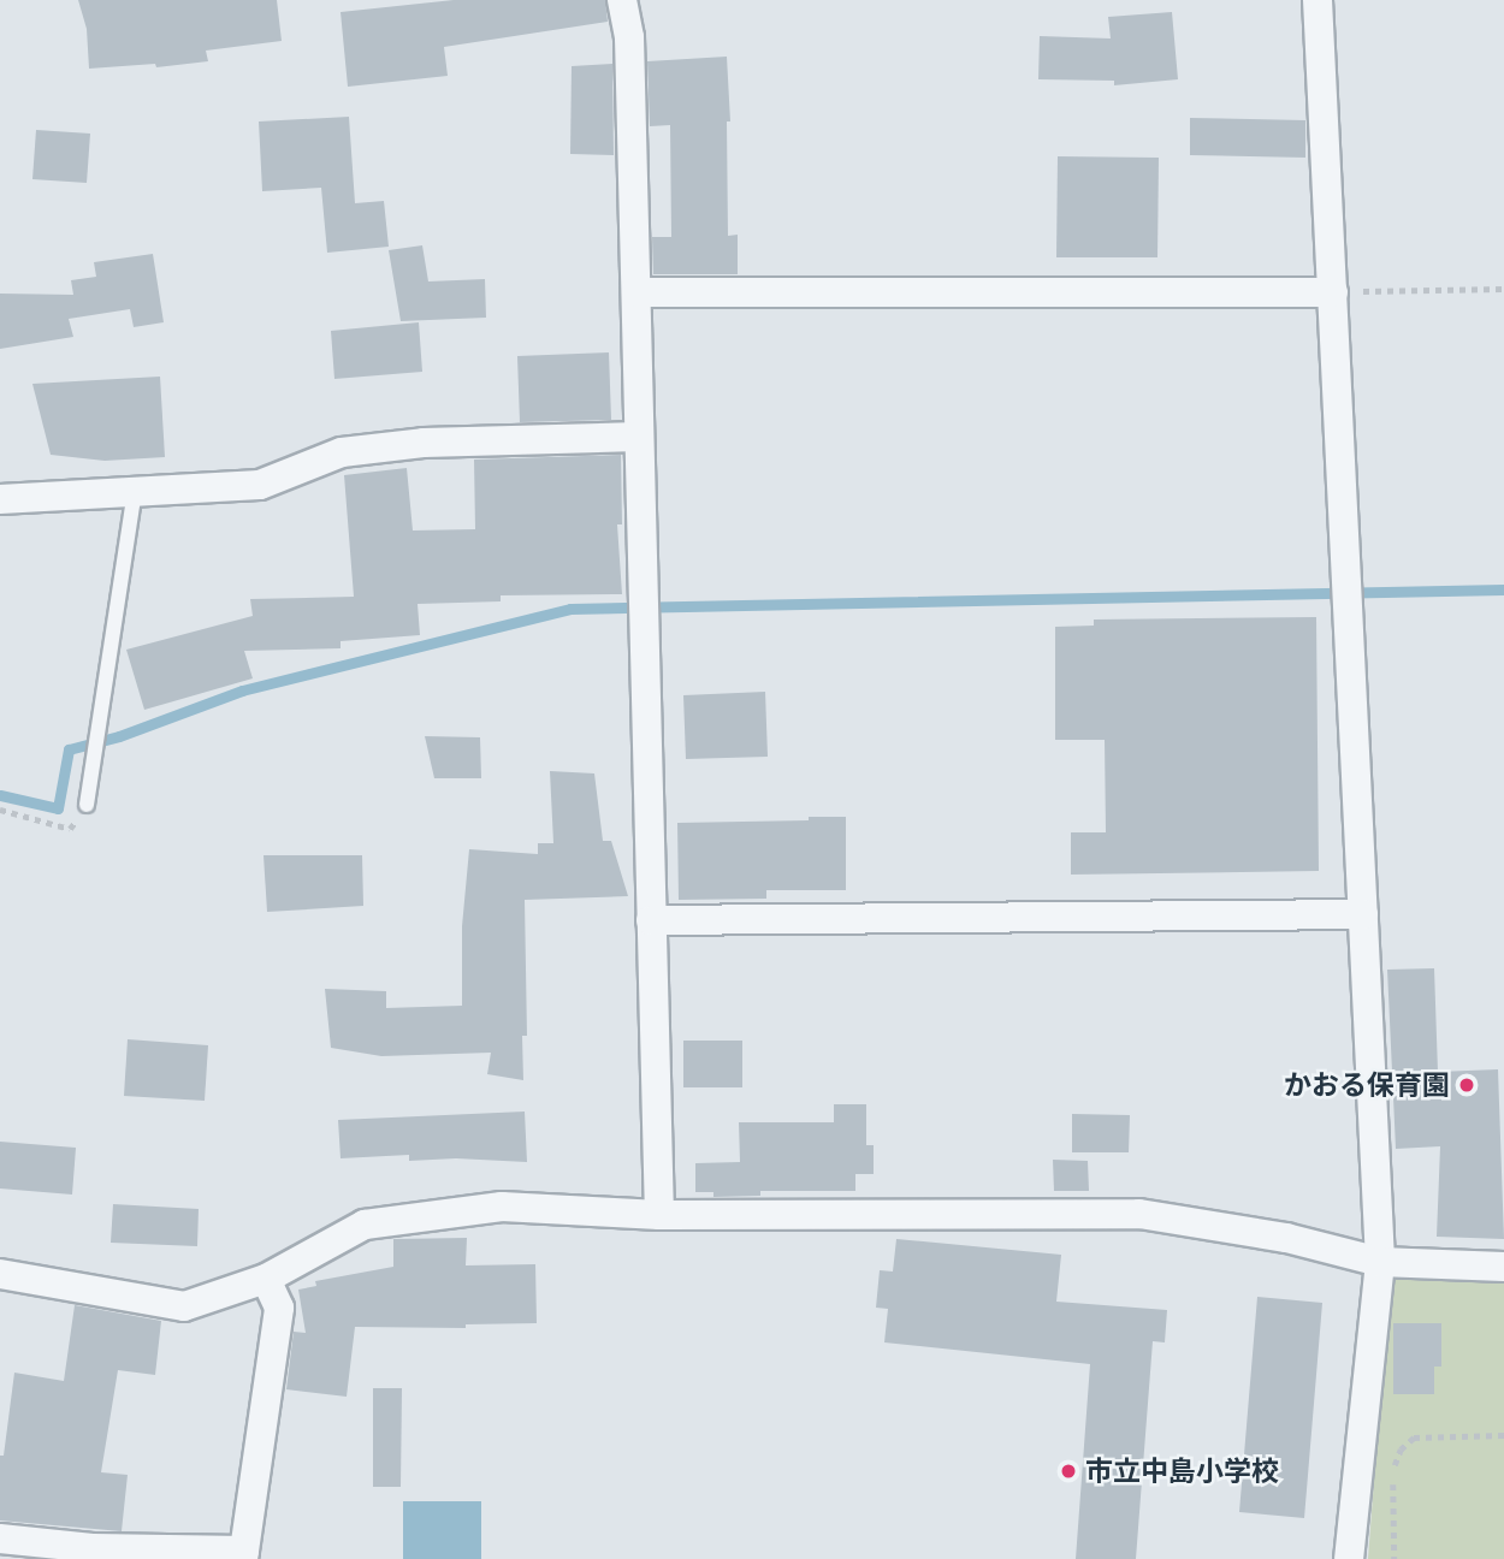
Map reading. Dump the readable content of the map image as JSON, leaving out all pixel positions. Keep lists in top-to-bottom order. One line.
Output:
{"places":["かおる保育園","市立中島小学校"]}
